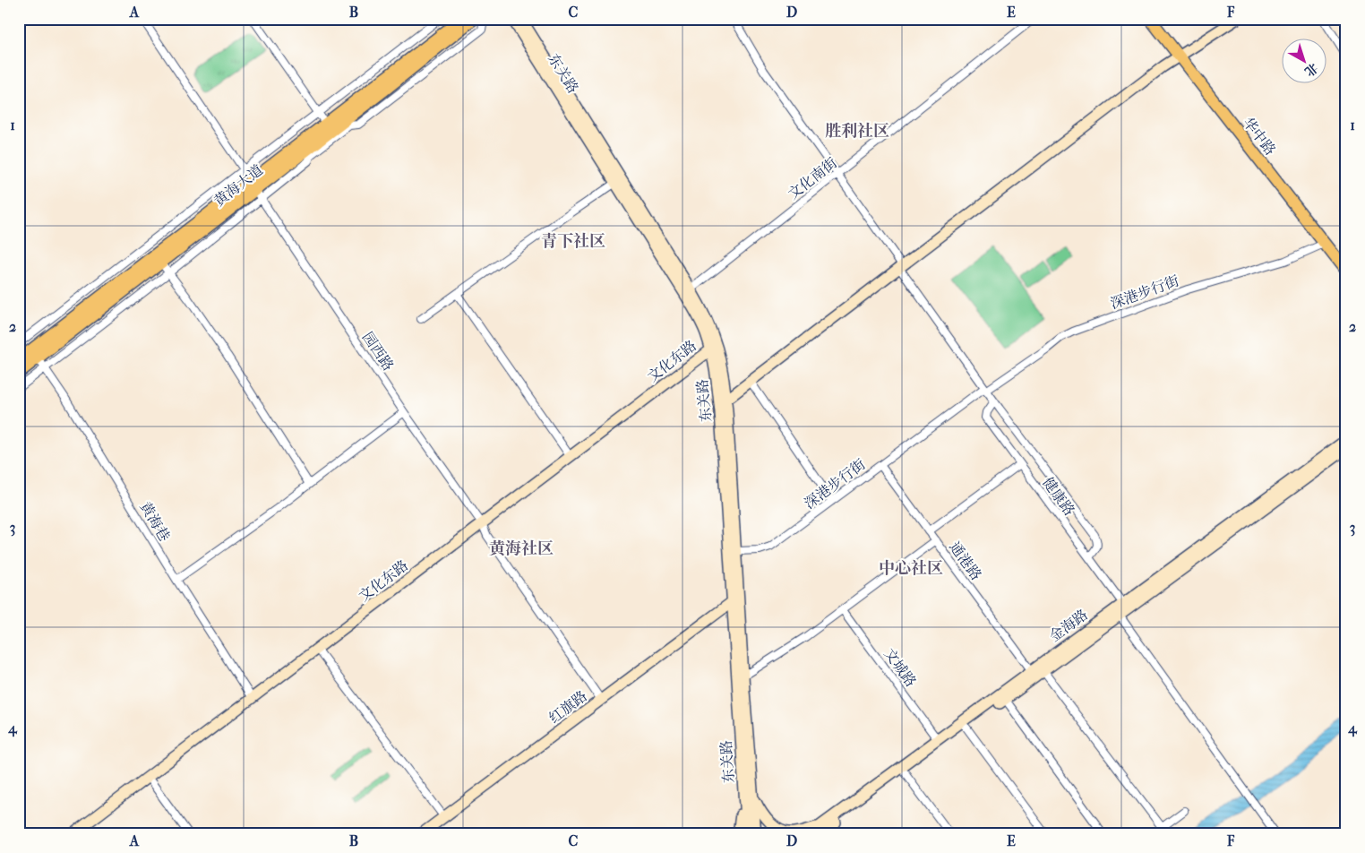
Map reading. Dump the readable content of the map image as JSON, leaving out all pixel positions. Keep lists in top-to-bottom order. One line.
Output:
{"streets":{"main road":["东关路","华中路","黄海大道","文化东路","金海路","红旗路"],"street":["文化南街","深港步行街","园西路","健康路","黄海巷","通港路","文城路"]},"crossings":[["东关路","文化南街"],["东关路","深港步行街"],["东关路","文化东路"],["东关路","红旗路"],["华中路","深港步行街"],["黄海大道","园西路"],["黄海大道","黄海巷"],["深港步行街","通港路"],["园西路","文化东路"],["园西路","红旗路"],["文化东路","黄海巷"],["健康路","金海路"],["通港路","金海路"],["金海路","文城路"]],"districts":["胜利社区","青下社区","黄海社区","中心社区"],"north":"bottom right","grid":{"columns":["A","B","C","D","E","F"],"rows":["1","2","3","4"]}}
